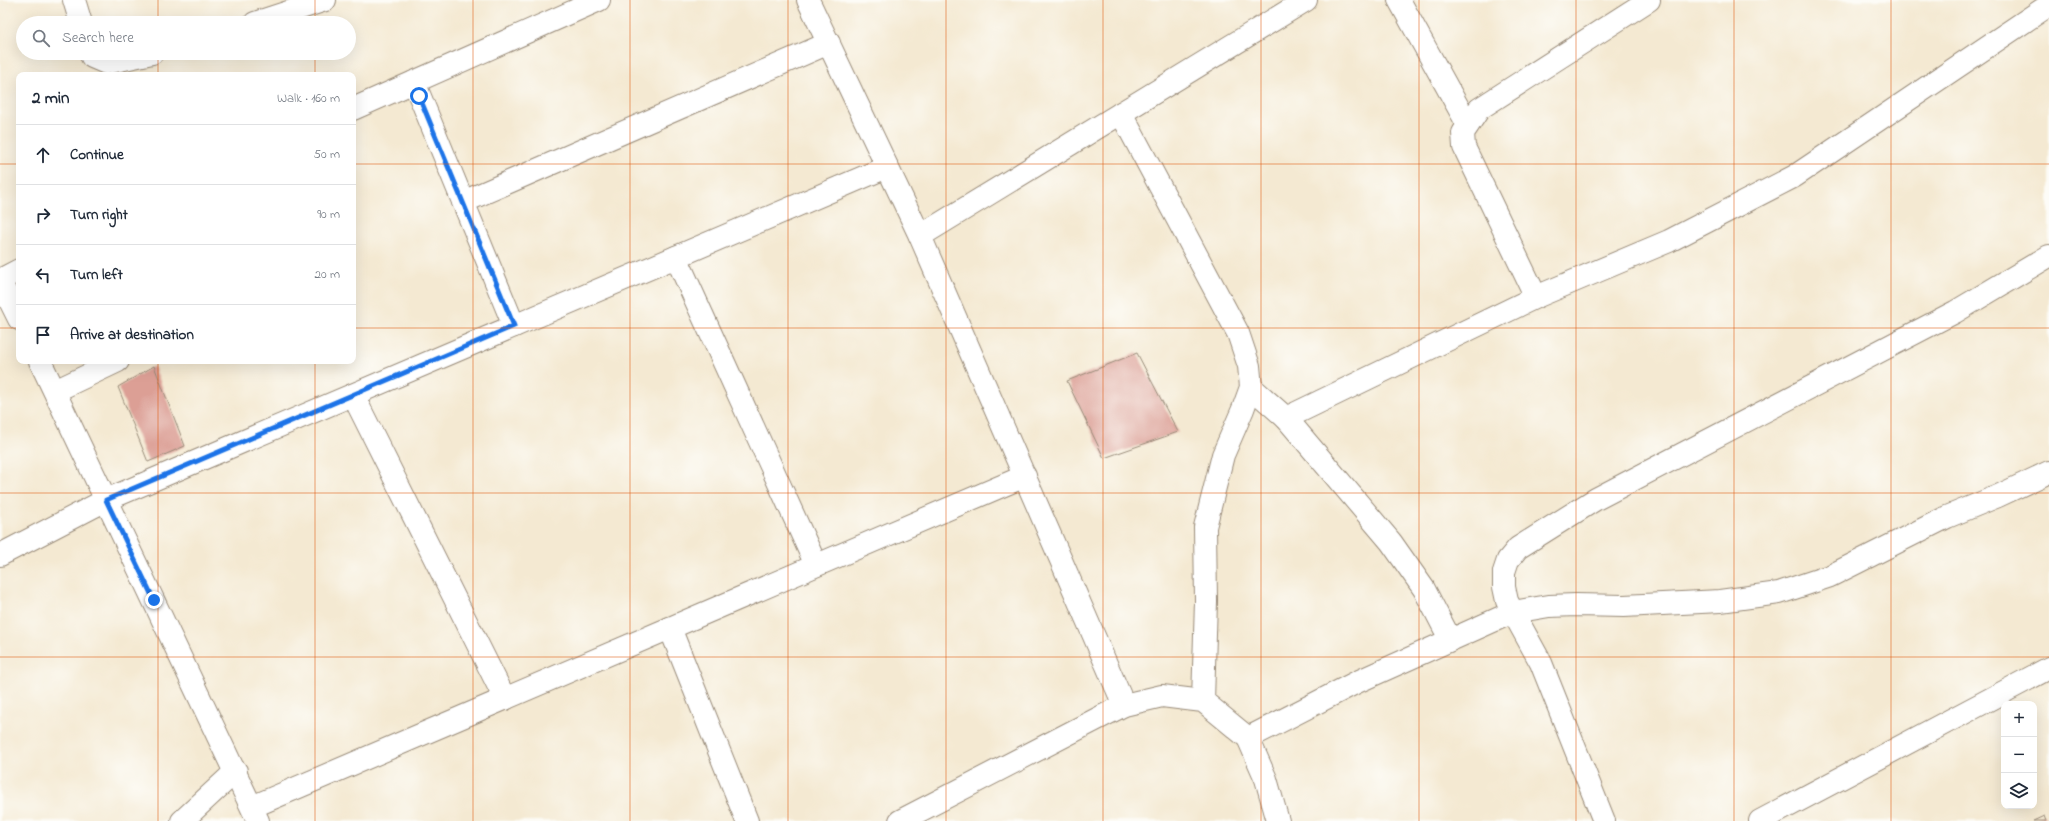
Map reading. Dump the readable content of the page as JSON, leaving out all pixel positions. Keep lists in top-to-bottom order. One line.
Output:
{"page":{"search":"Search here","heading":["2 min","Walk · 160 m"],"list":[["Continue","50 m"],["Turn right","90 m"],["Turn left","20 m"],"Arrive at destination"],"map_buttons":["+","−"]}}
